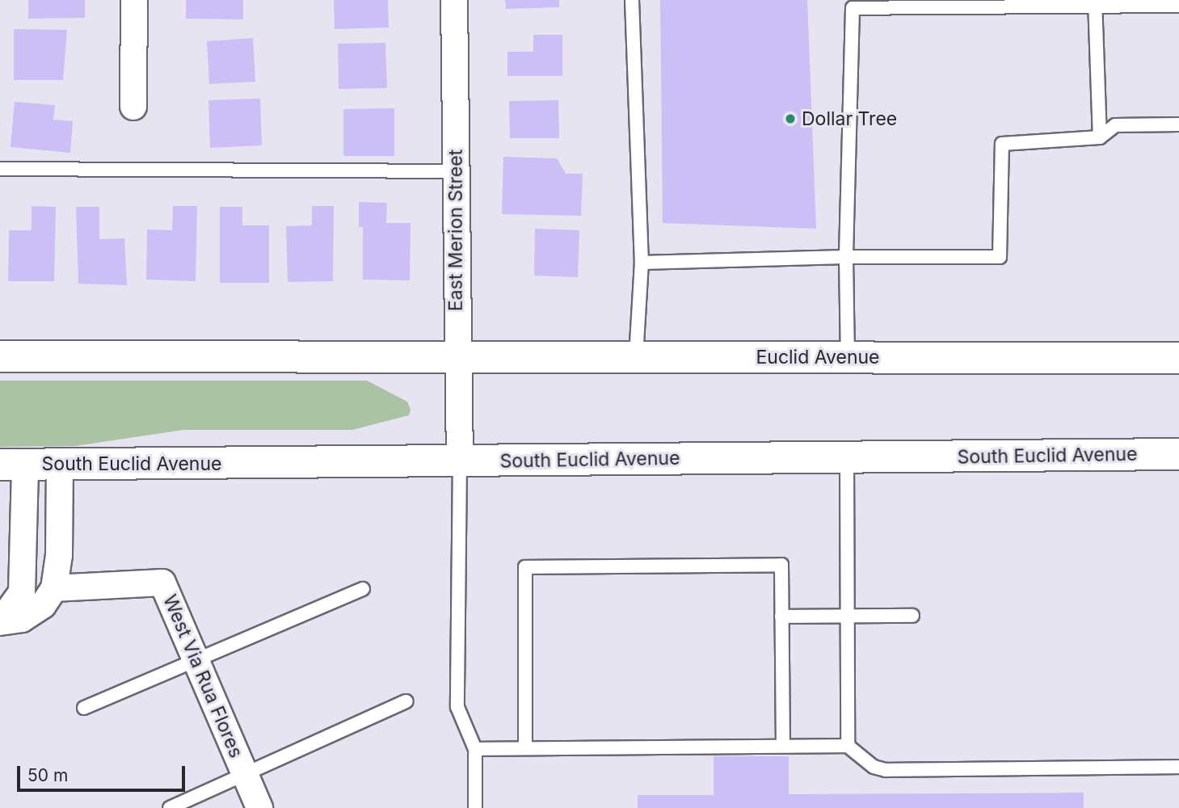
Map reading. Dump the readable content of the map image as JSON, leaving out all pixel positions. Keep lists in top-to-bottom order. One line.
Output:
{"streets":{"main road":["Euclid Avenue","South Euclid Avenue"],"street":["East Merion Street","West Via Rua Flores"]},"crossings":[["East Merion Street","Euclid Avenue"],["East Merion Street","South Euclid Avenue"]],"places":["Dollar Tree"],"scale_bar":"50 m"}
